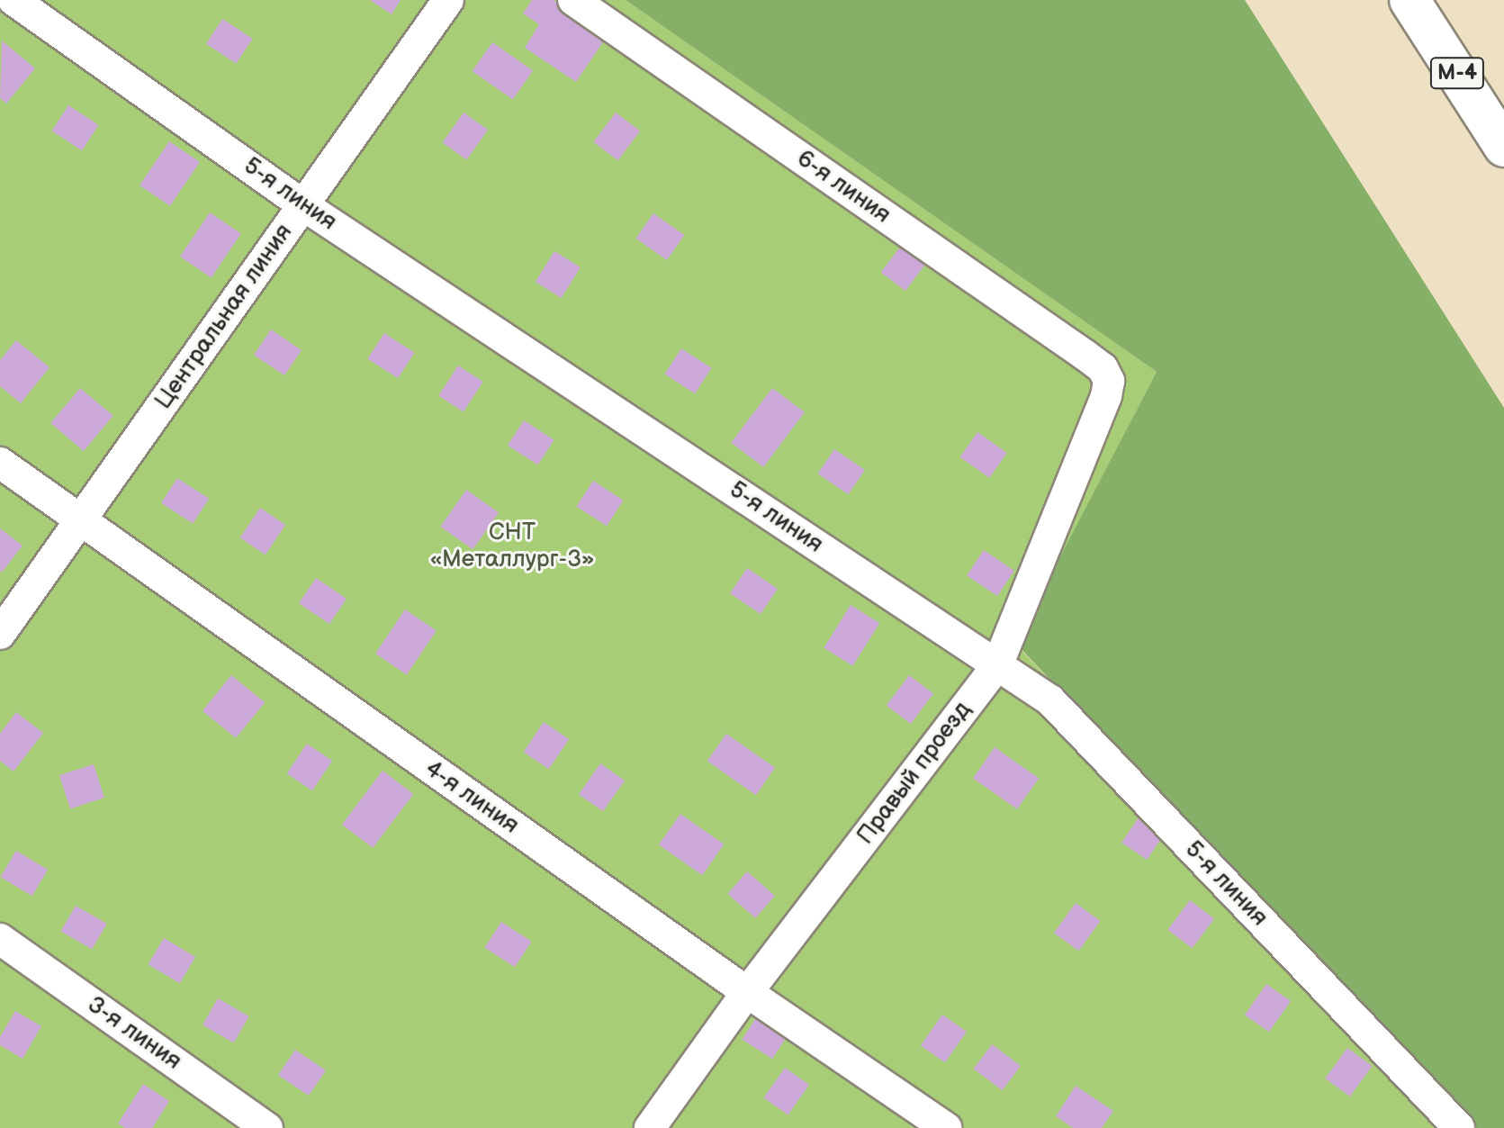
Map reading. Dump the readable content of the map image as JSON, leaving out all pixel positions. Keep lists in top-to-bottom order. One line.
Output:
{"streets":{"highway":["М-4"],"lane":["6-я линия","5-я линия","Центральная линия","Правый проезд","4-я линия","3-я линия"]},"crossings":[["6-я линия","Правый проезд"],["5-я линия","Центральная линия"],["5-я линия","Правый проезд"],["Центральная линия","4-я линия"],["Правый проезд","4-я линия"]],"parks":["СНТ «Металлург-3»"]}
